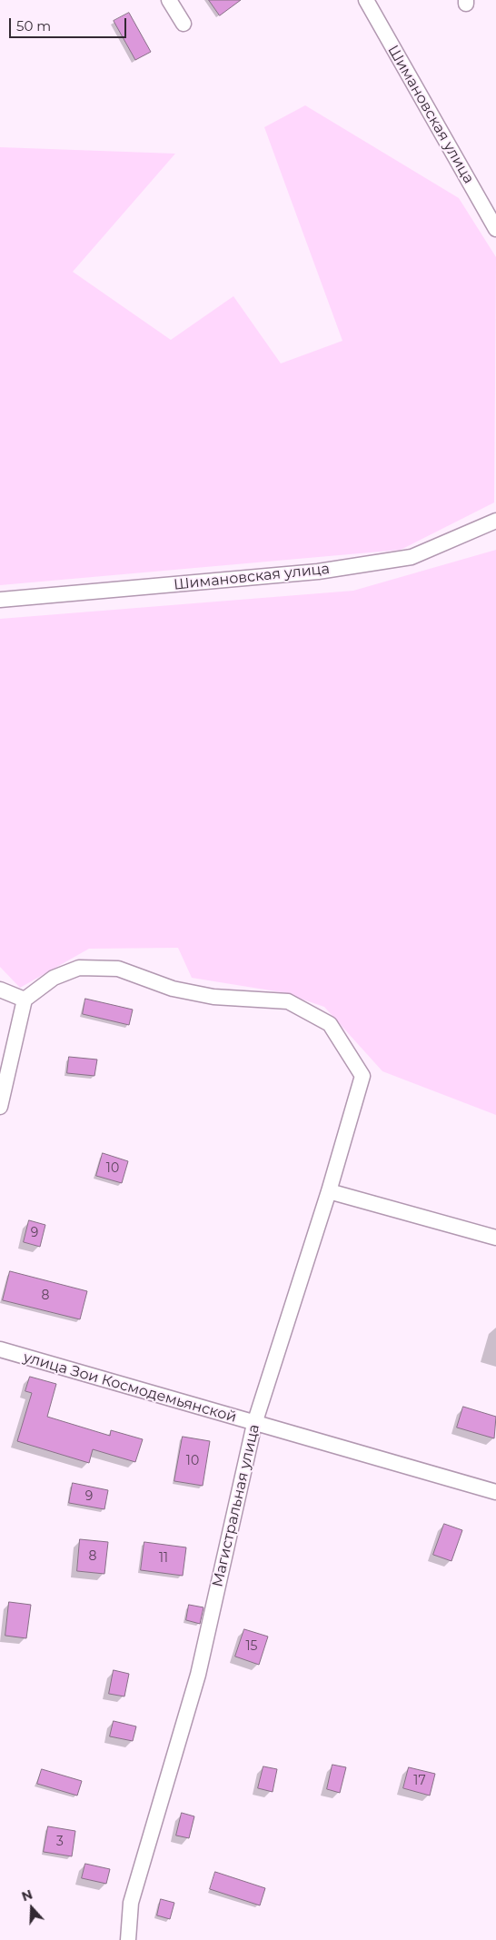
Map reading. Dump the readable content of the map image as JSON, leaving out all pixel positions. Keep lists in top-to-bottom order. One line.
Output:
{"streets":{"street":["Шимановская улица","улица Зои Космодемьянской","Магистральная улица"]},"crossings":[["улица Зои Космодемьянской","Магистральная улица"]],"house_numbers":["10","9","8","10","9","8","11","15","17","3"],"scale_bar":"50 m","north":"top"}
